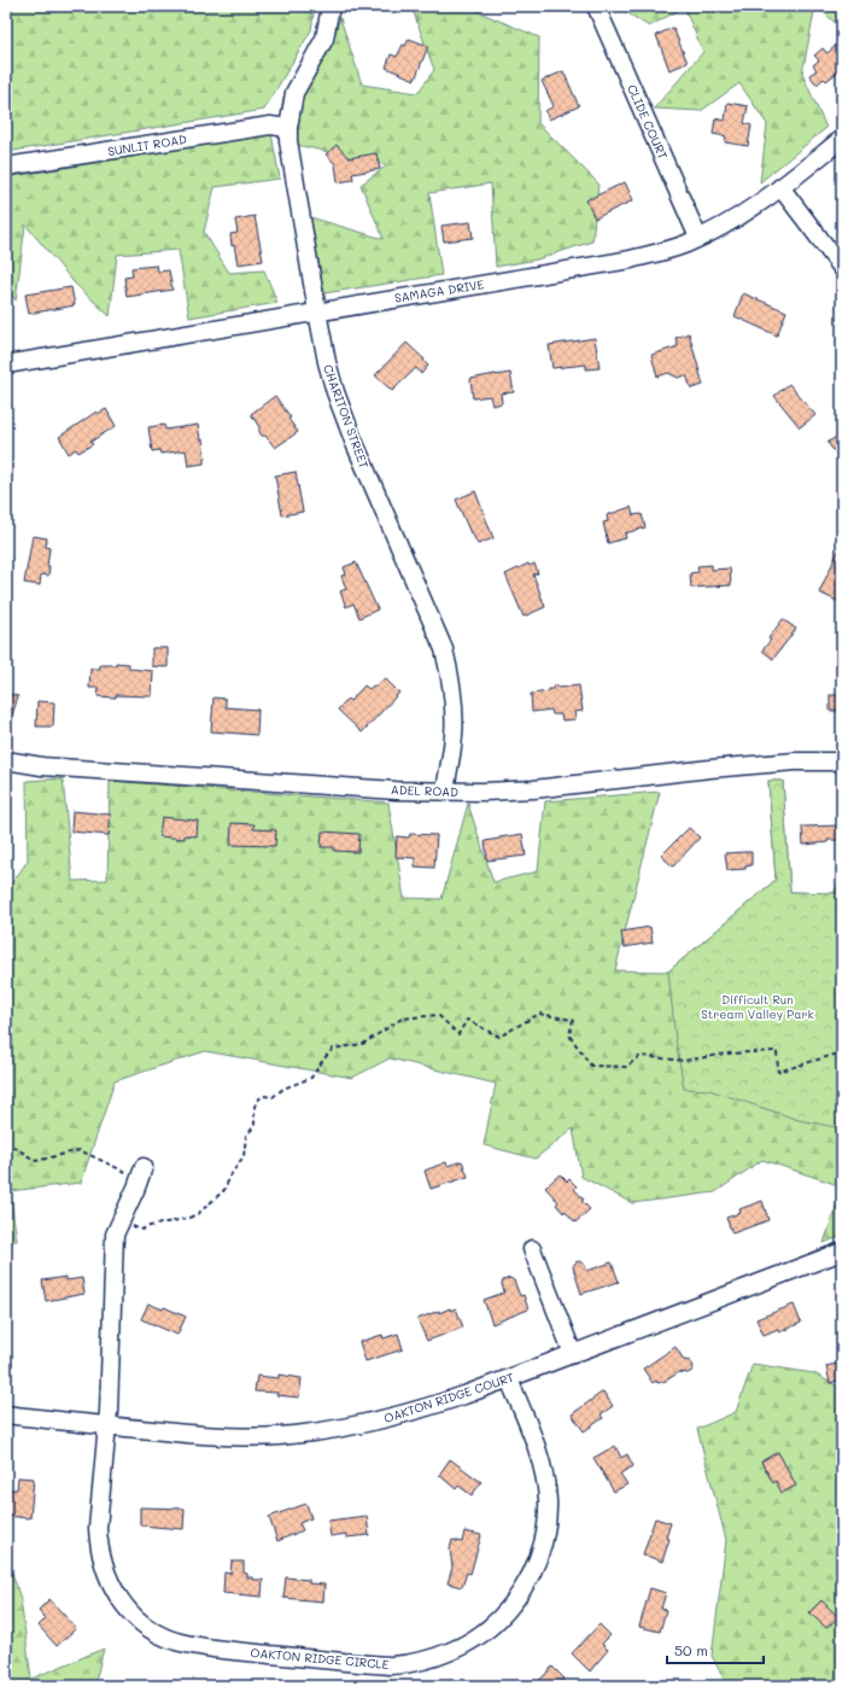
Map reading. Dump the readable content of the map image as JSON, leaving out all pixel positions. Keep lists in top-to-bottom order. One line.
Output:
{"streets":{"street":["CLIDE COURT","SUNLIT ROAD","SAMAGA DRIVE","CHARITON STREET","ADEL ROAD","OAKTON RIDGE COURT","OAKTON RIDGE CIRCLE"]},"crossings":[["CLIDE COURT","SAMAGA DRIVE"],["SUNLIT ROAD","CHARITON STREET"],["SAMAGA DRIVE","CHARITON STREET"],["CHARITON STREET","ADEL ROAD"],["OAKTON RIDGE COURT","OAKTON RIDGE CIRCLE"]],"parks":["Difficult Run Stream Valley Park"],"scale_bar":"50 m"}
